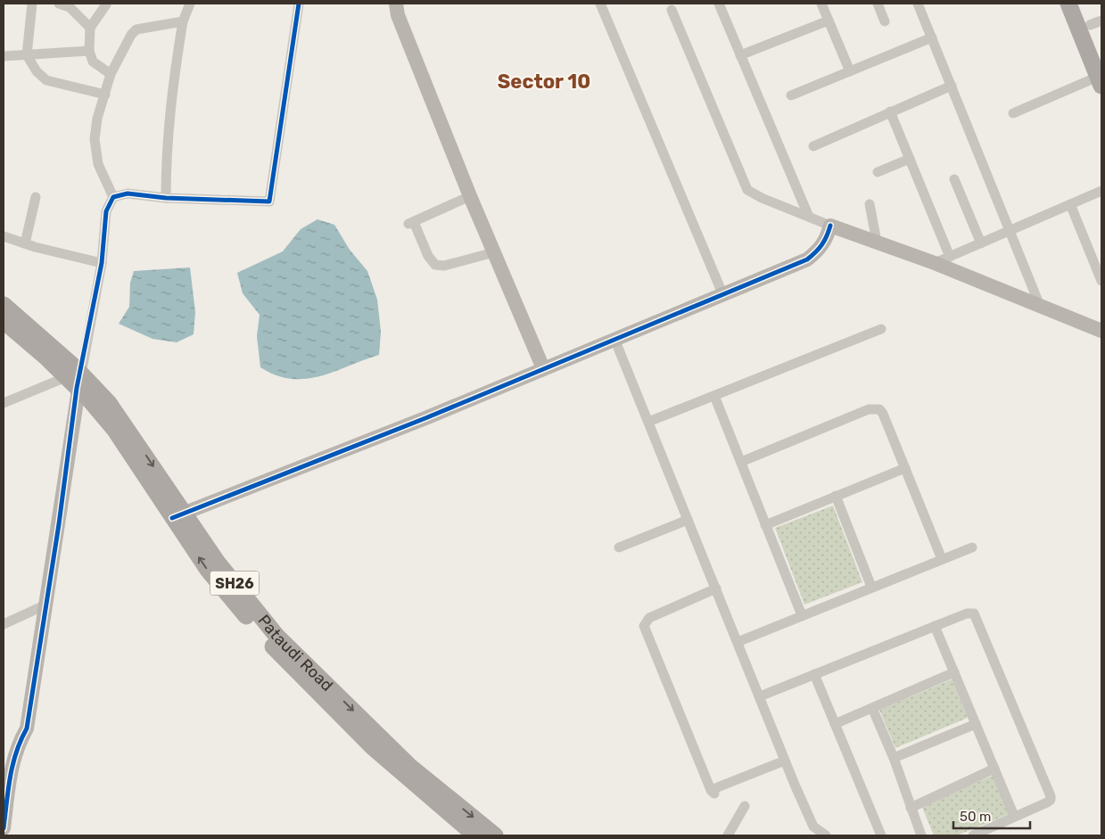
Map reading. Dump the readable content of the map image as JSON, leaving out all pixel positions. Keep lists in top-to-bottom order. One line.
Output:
{"streets":{"main road":["SH26"]},"districts":["Sector 10"],"scale_bar":"50 m"}
